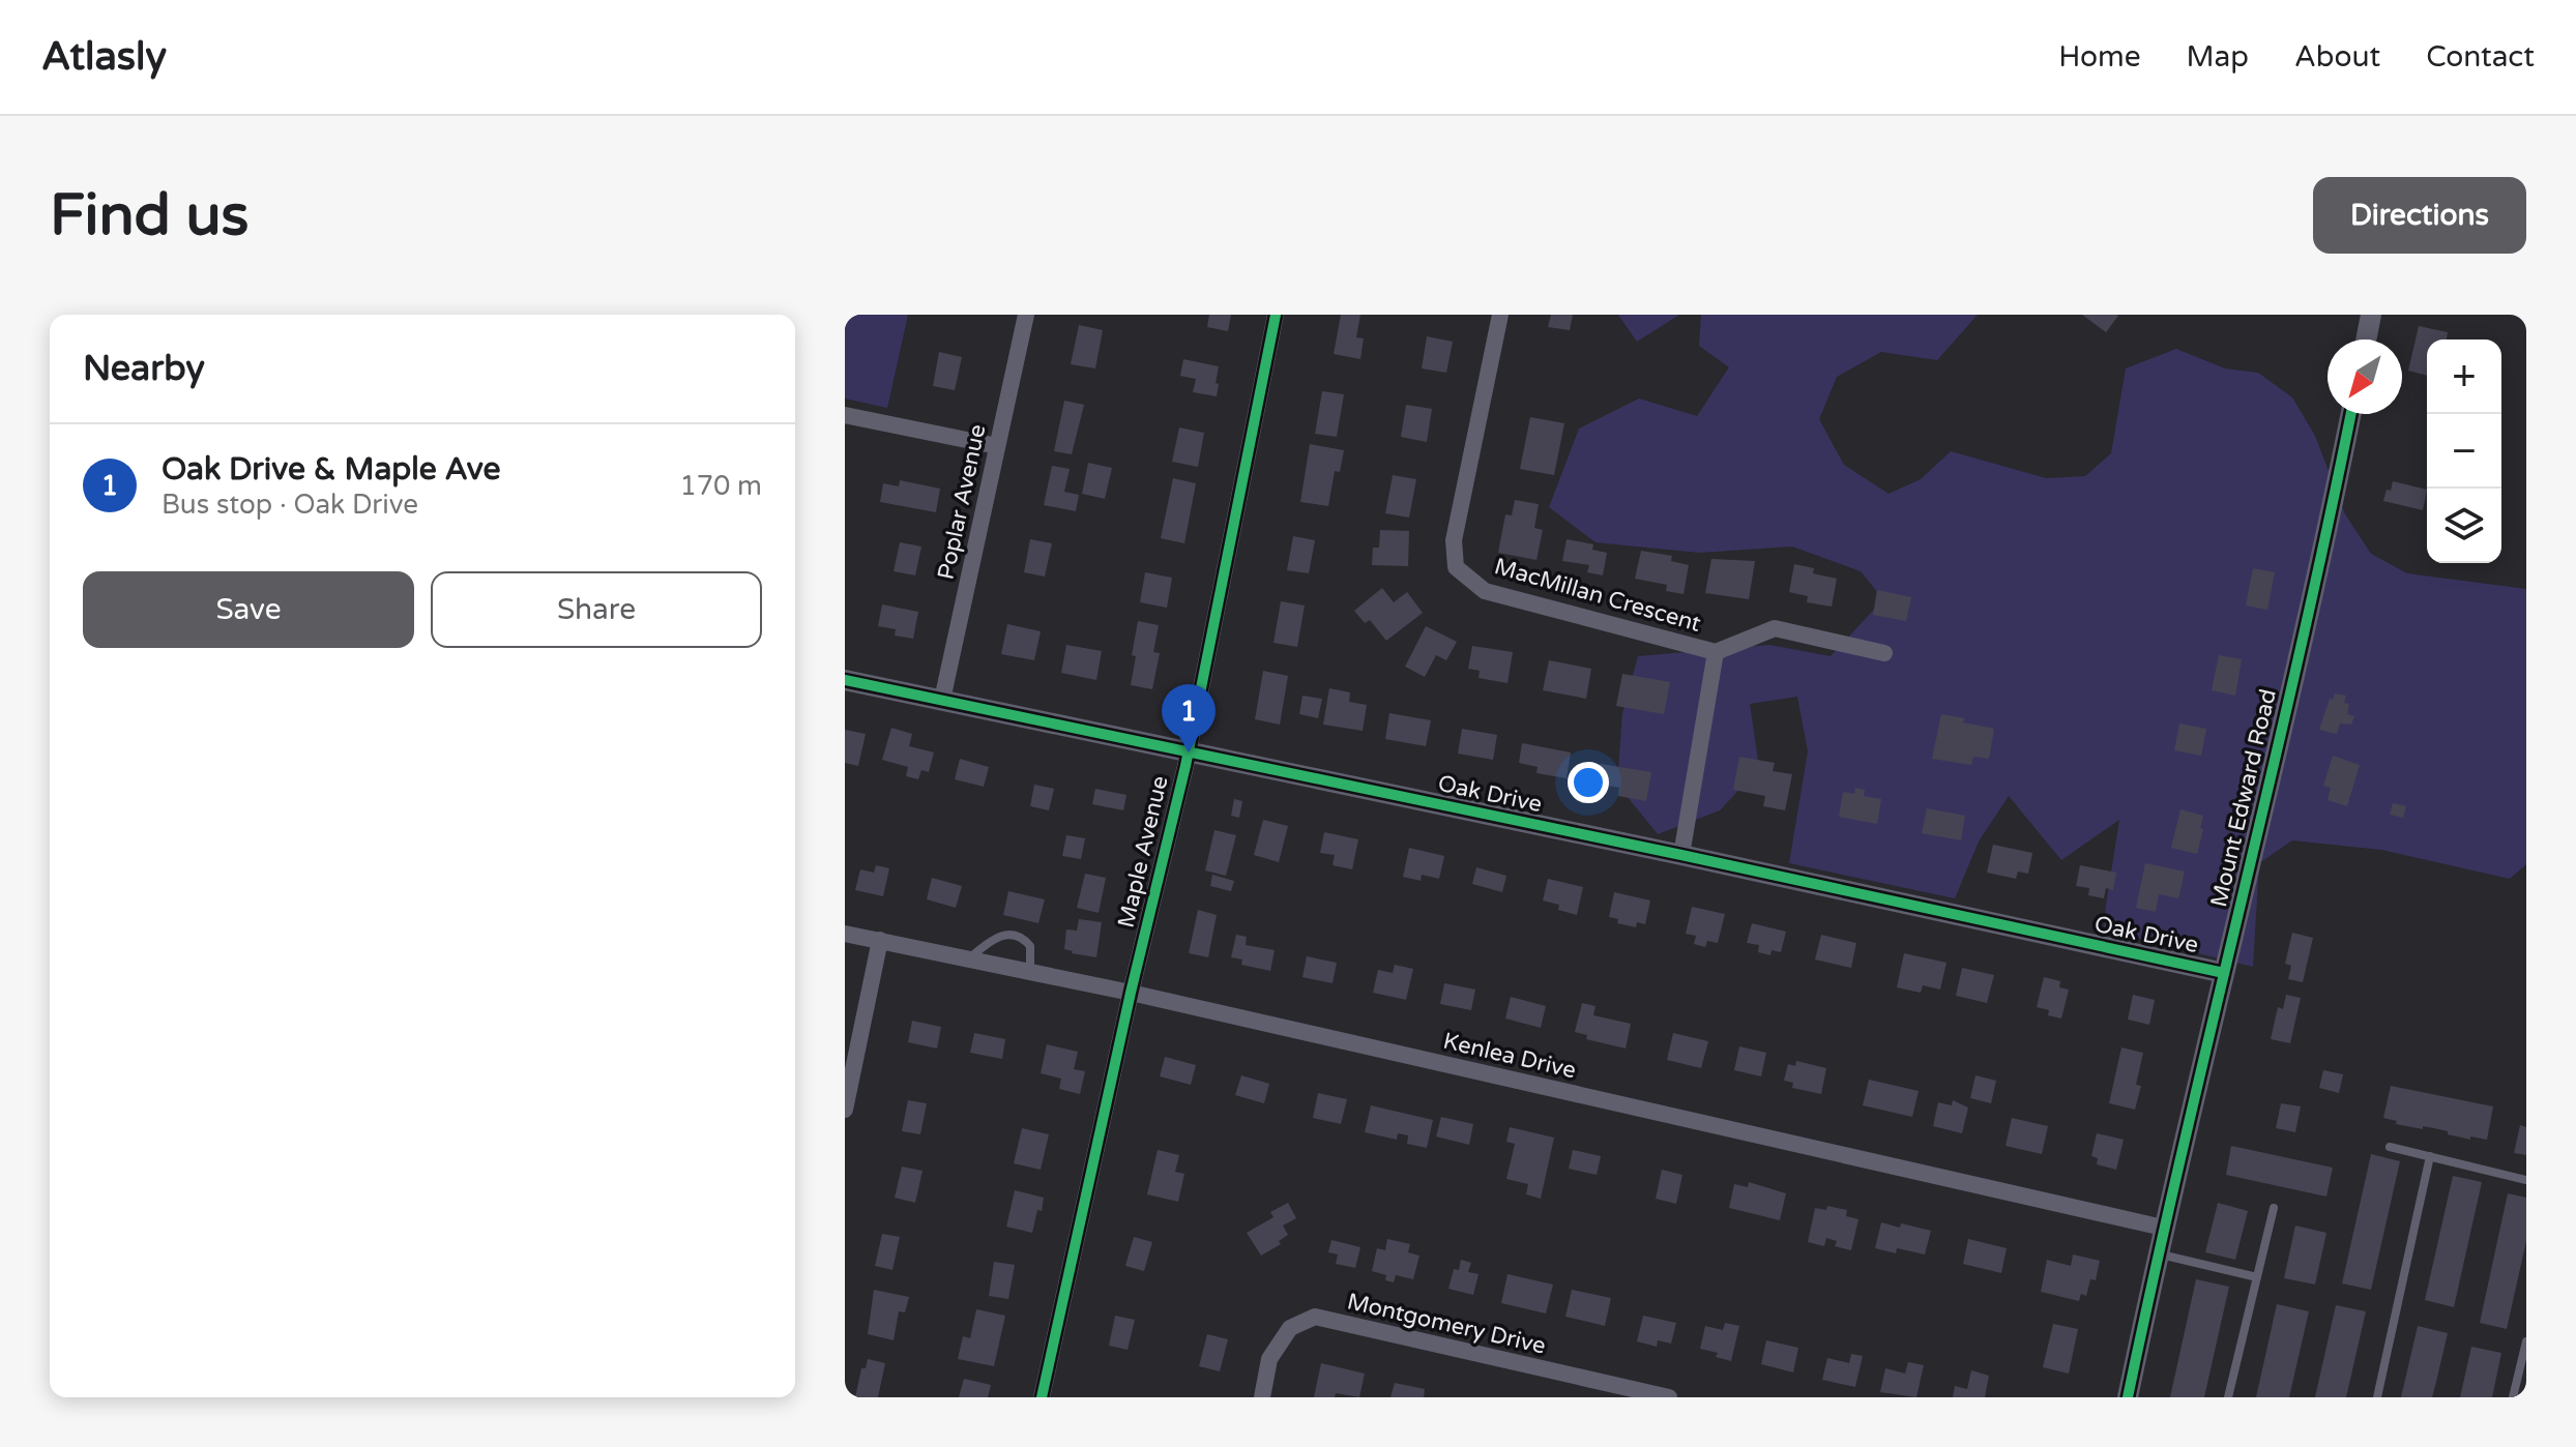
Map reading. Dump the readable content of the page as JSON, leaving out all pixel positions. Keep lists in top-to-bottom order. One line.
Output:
{"streets":{"street":["Poplar Avenue","MacMillan Crescent","Oak Drive","Mount Edward Road","Maple Avenue","Kenlea Drive","Montgomery Drive"]},"crossings":[["Poplar Avenue","Oak Drive"],["Oak Drive","Mount Edward Road"],["Oak Drive","Maple Avenue"],["Mount Edward Road","Kenlea Drive"],["Maple Avenue","Kenlea Drive"]],"north":"bottom left","page":{"header":"Atlasly","nav":["Home","Map","About","Contact"],"buttons":["Directions",["Save","Share"]],"title":"Find us","heading":"Nearby","map_buttons":["+","−"],"list":[{"mark":"1","name":"Oak Drive & Maple Ave","note":"Bus stop · Oak Drive","value":"170 m"}],"pins":"1"}}
